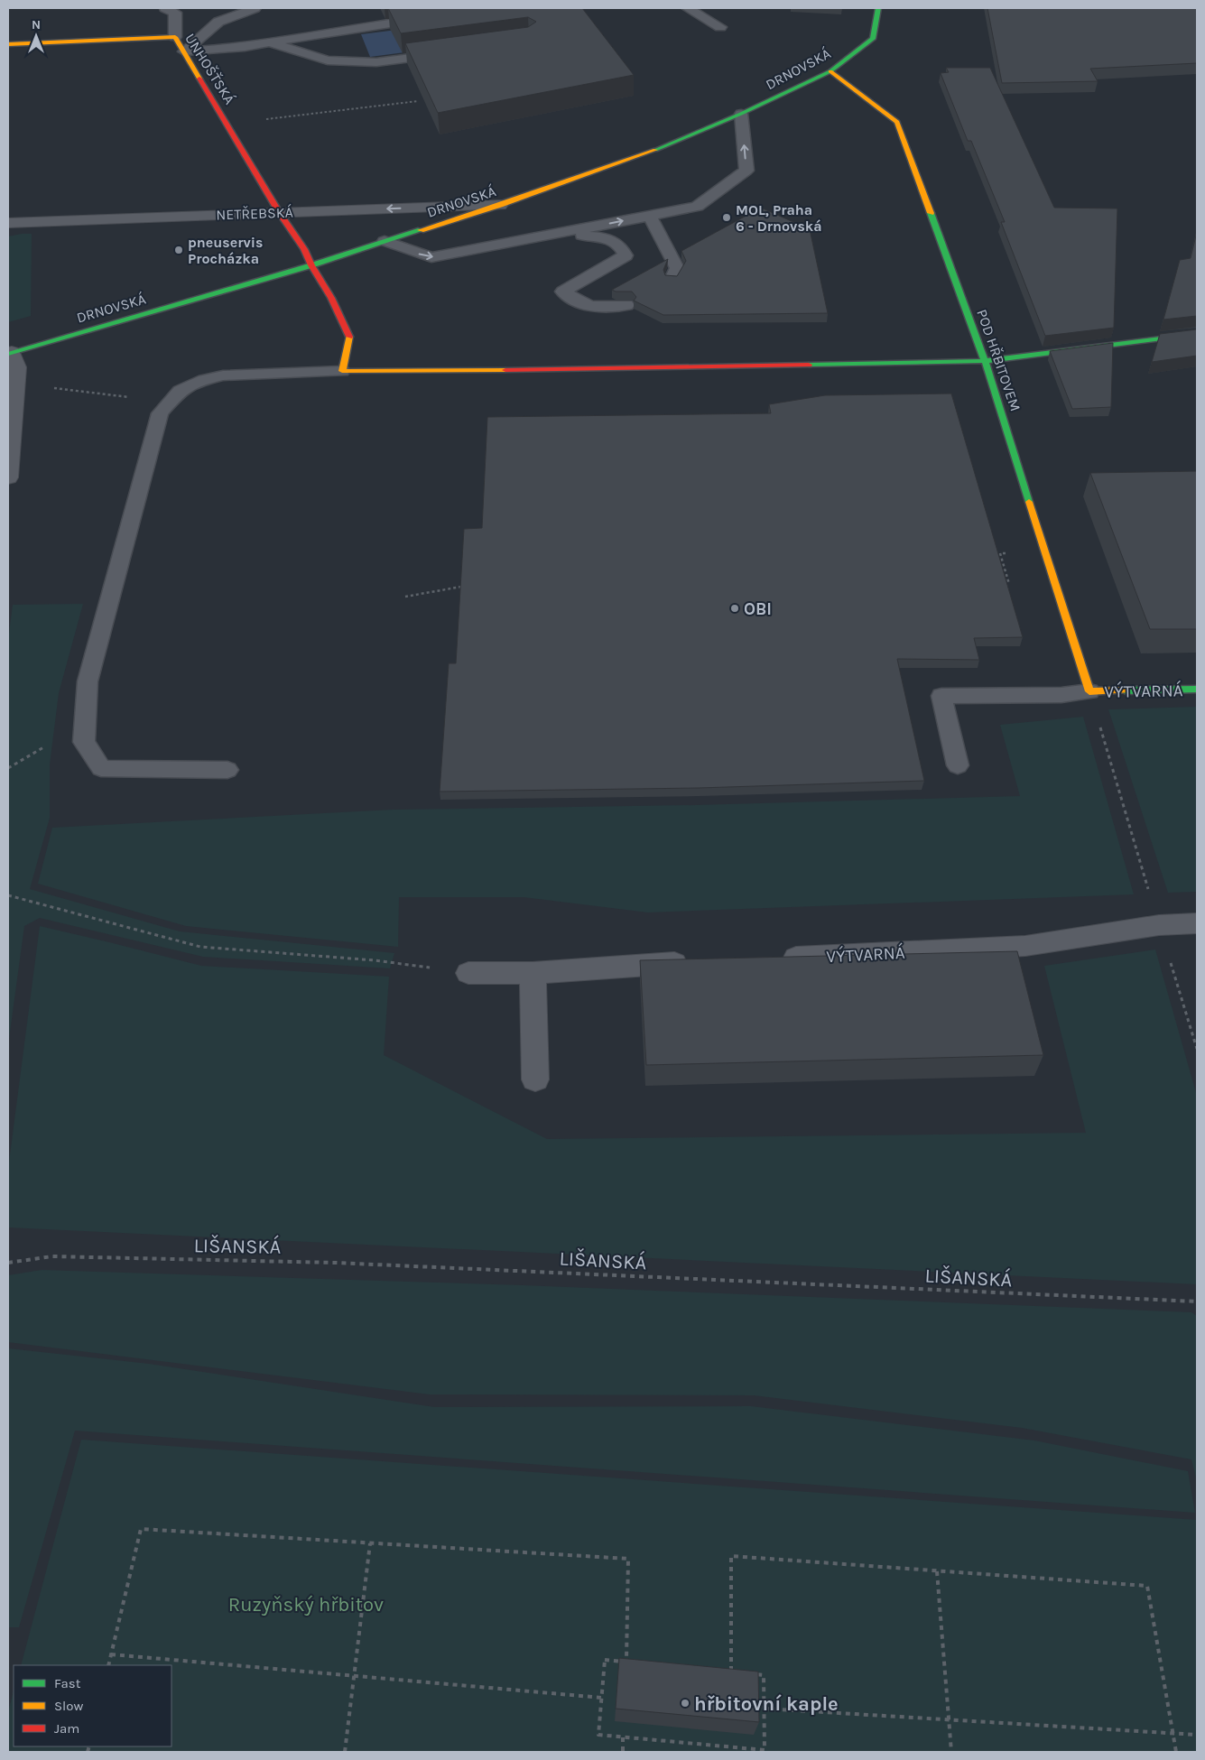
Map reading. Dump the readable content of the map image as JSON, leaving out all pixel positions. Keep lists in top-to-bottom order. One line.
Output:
{"streets":{"street":["UNHOŠŤSKÁ","DRNOVSKÁ","NETŘEBSKÁ","POD HŘBITOVEM","VÝTVARNÁ"],"path":["LIŠANSKÁ"]},"crossings":[["UNHOŠŤSKÁ","DRNOVSKÁ"],["UNHOŠŤSKÁ","NETŘEBSKÁ"],["DRNOVSKÁ","NETŘEBSKÁ"],["DRNOVSKÁ","POD HŘBITOVEM"],["POD HŘBITOVEM","VÝTVARNÁ"]],"parks":["Ruzyňský hřbitov"],"places":["MOL, Praha 6 - Drnovská","pneuservis Procházka","OBI","hřbitovní kaple"],"legend":["Fast","Slow","Jam"],"north":"top"}
